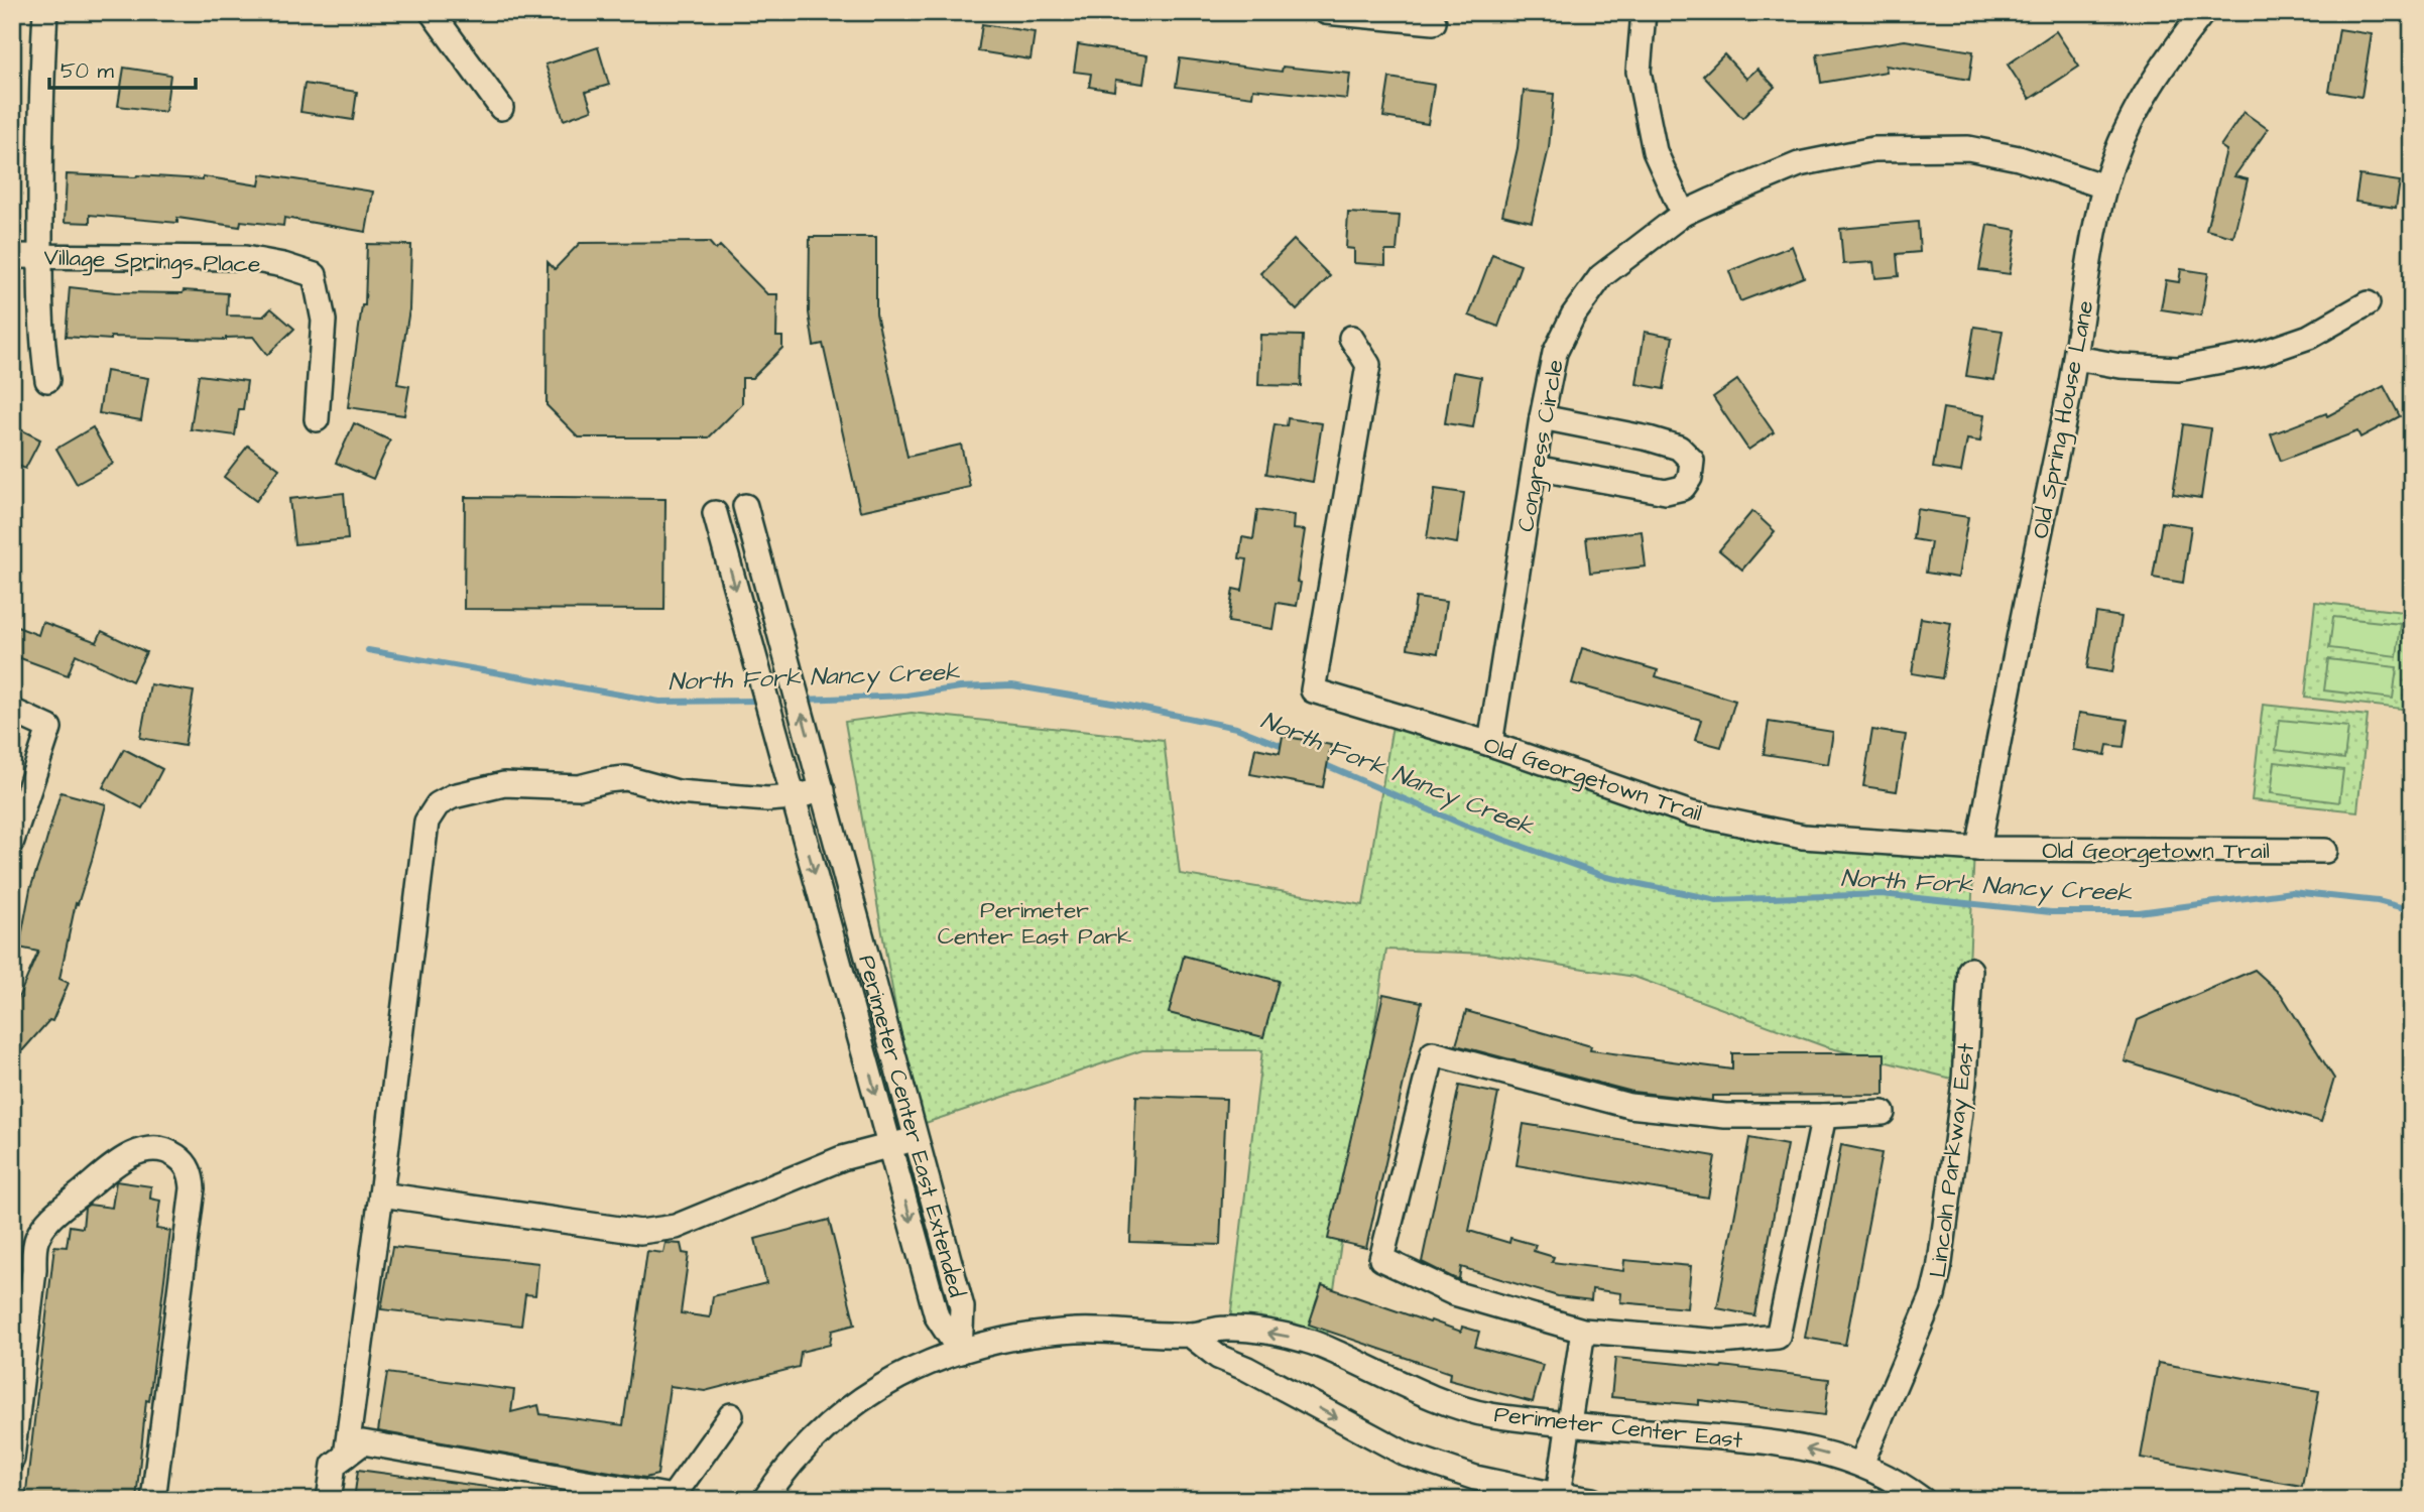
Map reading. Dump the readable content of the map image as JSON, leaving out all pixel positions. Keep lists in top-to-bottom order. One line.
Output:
{"streets":{"street":["Village Springs Place","Old Spring House Lane","Congress Circle","Old Georgetown Trail","Perimeter Center East Extended","Lincoln Parkway East","Perimeter Center East"]},"crossings":[["Old Spring House Lane","Congress Circle"],["Old Spring House Lane","Old Georgetown Trail"],["Congress Circle","Old Georgetown Trail"],["Perimeter Center East Extended","Perimeter Center East"],["Lincoln Parkway East","Perimeter Center East"]],"water":["North Fork Nancy Creek"],"parks":["Perimeter Center East Park"],"scale_bar":"50 m"}
